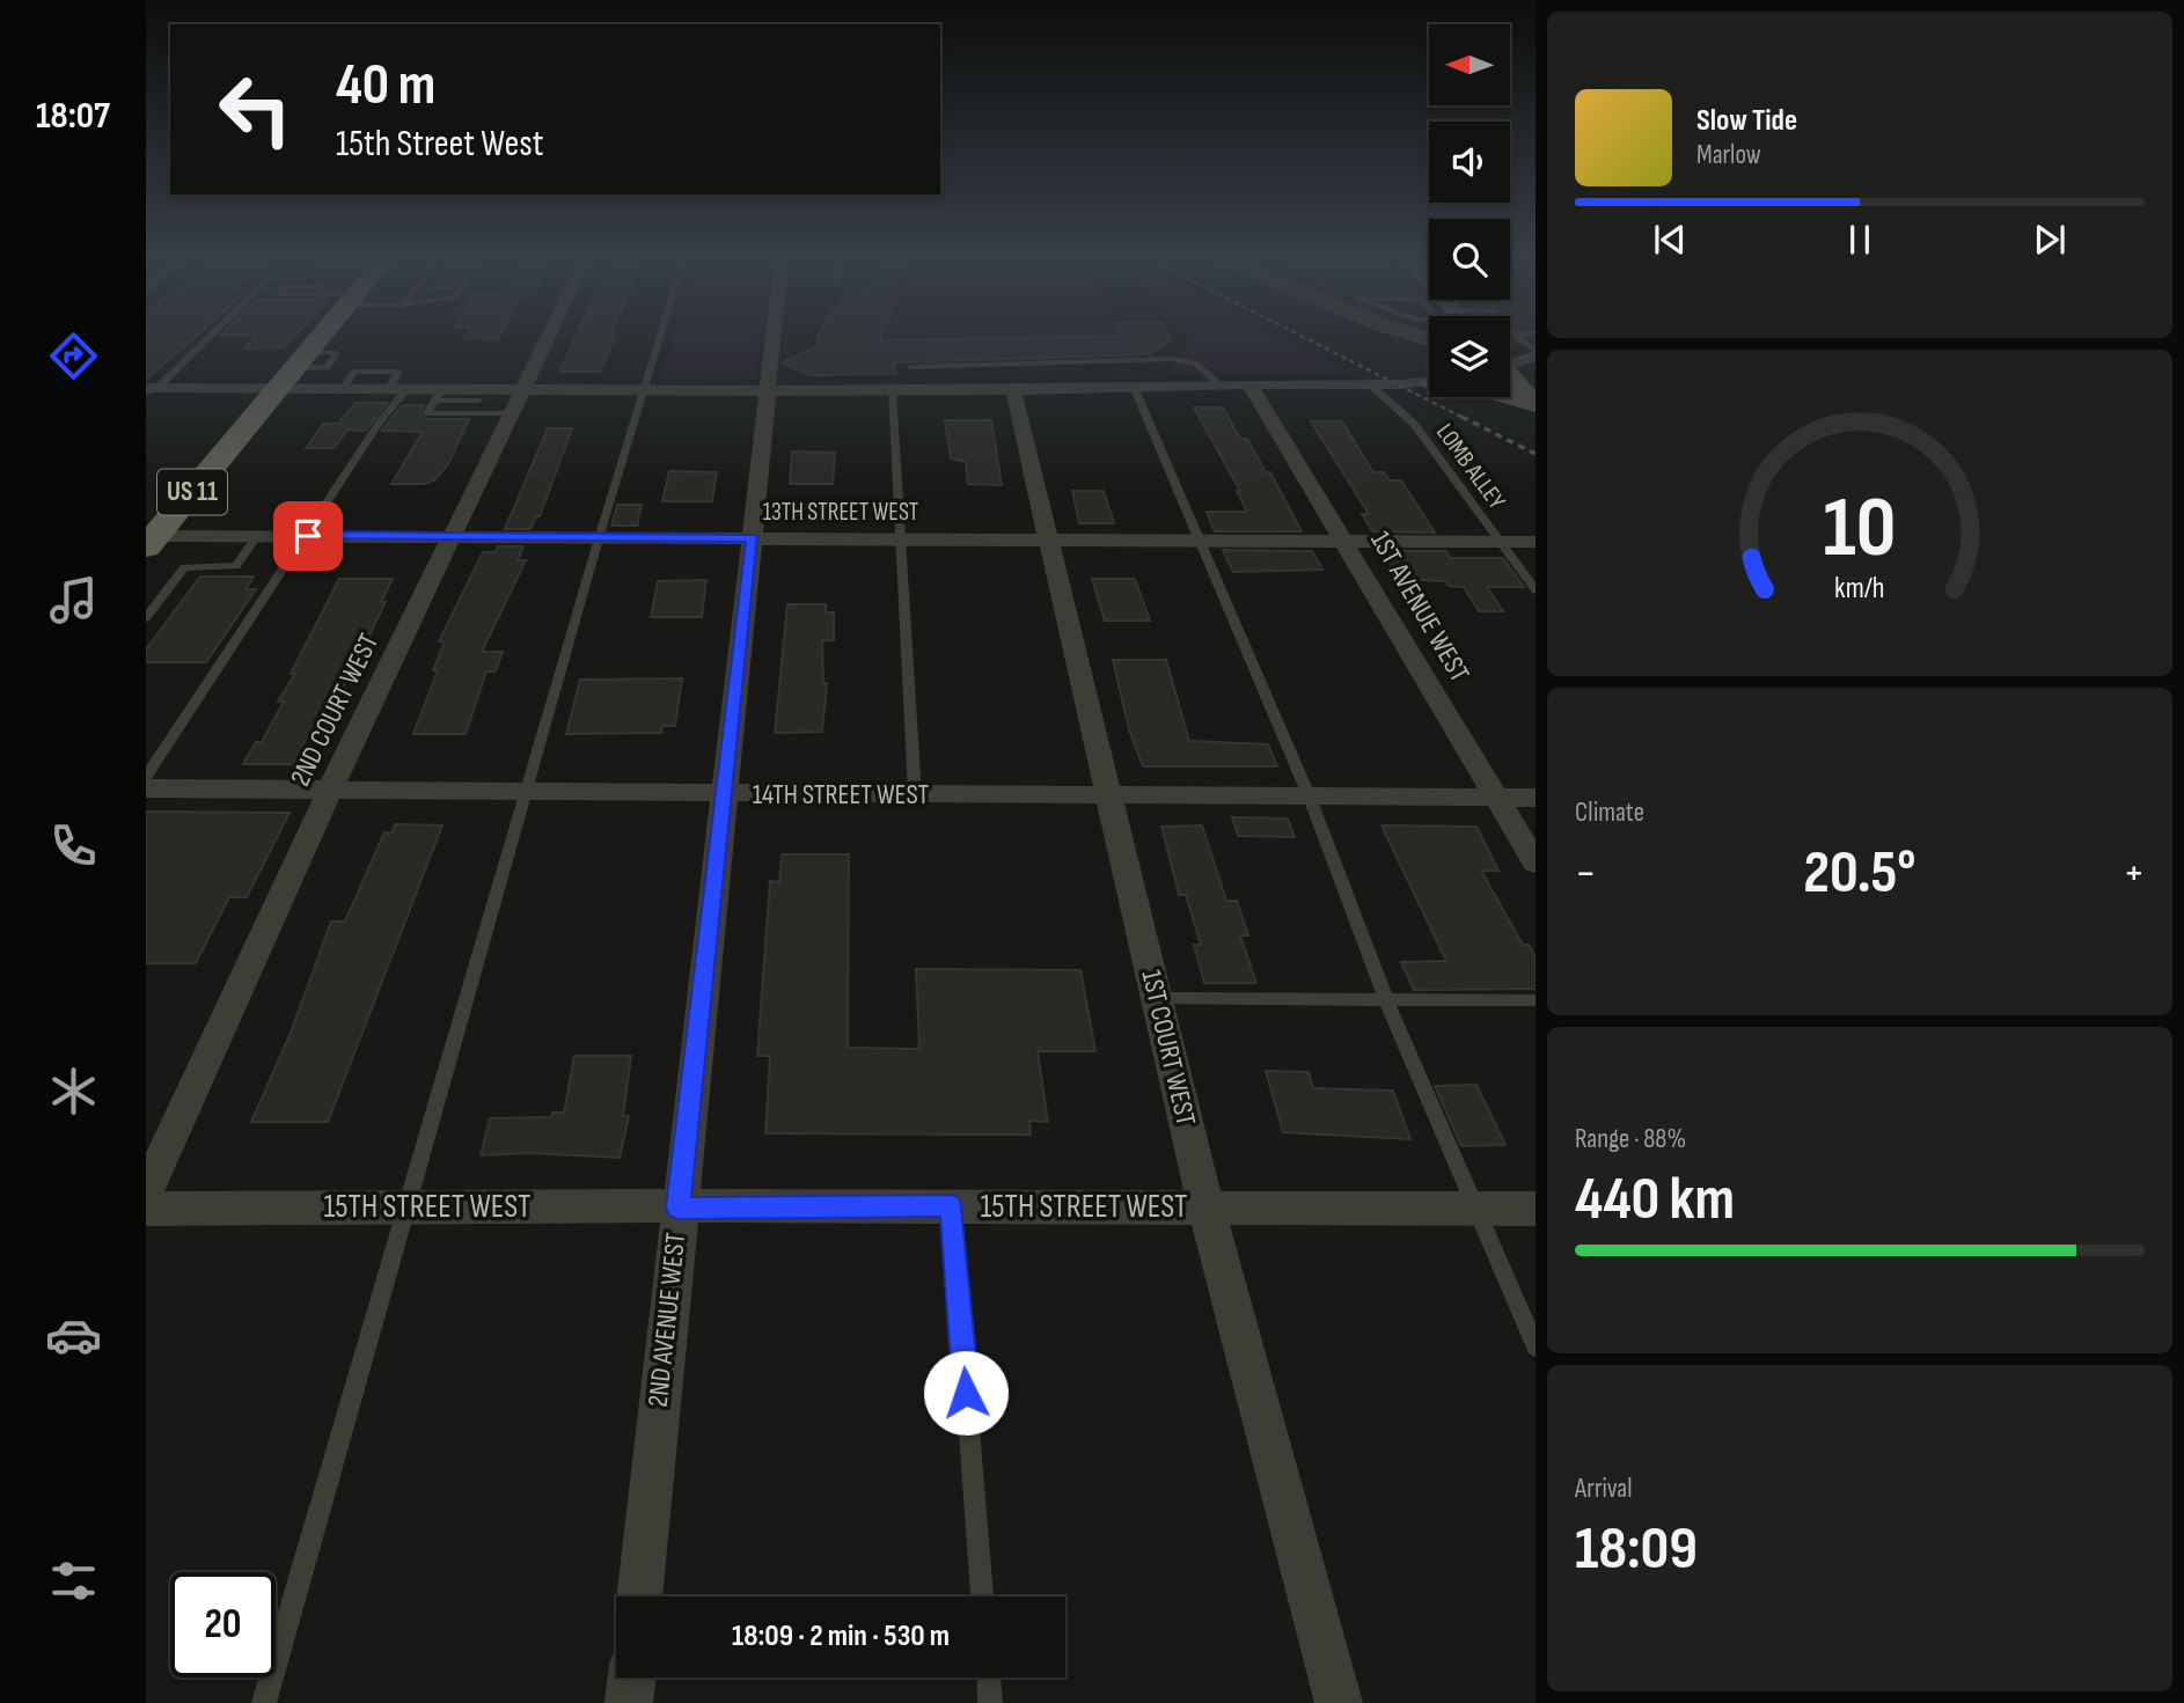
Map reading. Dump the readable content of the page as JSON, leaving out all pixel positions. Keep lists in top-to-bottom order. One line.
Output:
{"streets":{"main road":["US 11"],"street":["13TH STREET WEST","1ST AVENUE WEST","2ND COURT WEST","14TH STREET WEST","1ST COURT WEST","15TH STREET WEST","2ND AVENUE WEST"],"lane":["LOMB ALLEY"]},"crossings":[["LOMB ALLEY","13TH STREET WEST"],["US 11","13TH STREET WEST"],["13TH STREET WEST","1ST AVENUE WEST"],["13TH STREET WEST","2ND COURT WEST"],["13TH STREET WEST","1ST COURT WEST"],["13TH STREET WEST","2ND AVENUE WEST"],["1ST AVENUE WEST","14TH STREET WEST"],["2ND COURT WEST","14TH STREET WEST"],["14TH STREET WEST","1ST COURT WEST"],["14TH STREET WEST","2ND AVENUE WEST"],["1ST COURT WEST","15TH STREET WEST"],["15TH STREET WEST","2ND AVENUE WEST"]],"north":"left","page":{"tabs":"18:07","turn":["40 m","15th Street West"],"song":["Slow Tide","Marlow"],"tile":["Climate",["Range · 88%","440 km"],["Arrival","18:09"]],"heat":["−","20.5°","+"],"limit":"20","trip":"18:09 · 2 min · 530 m","gauge":["10","km/h"]}}
